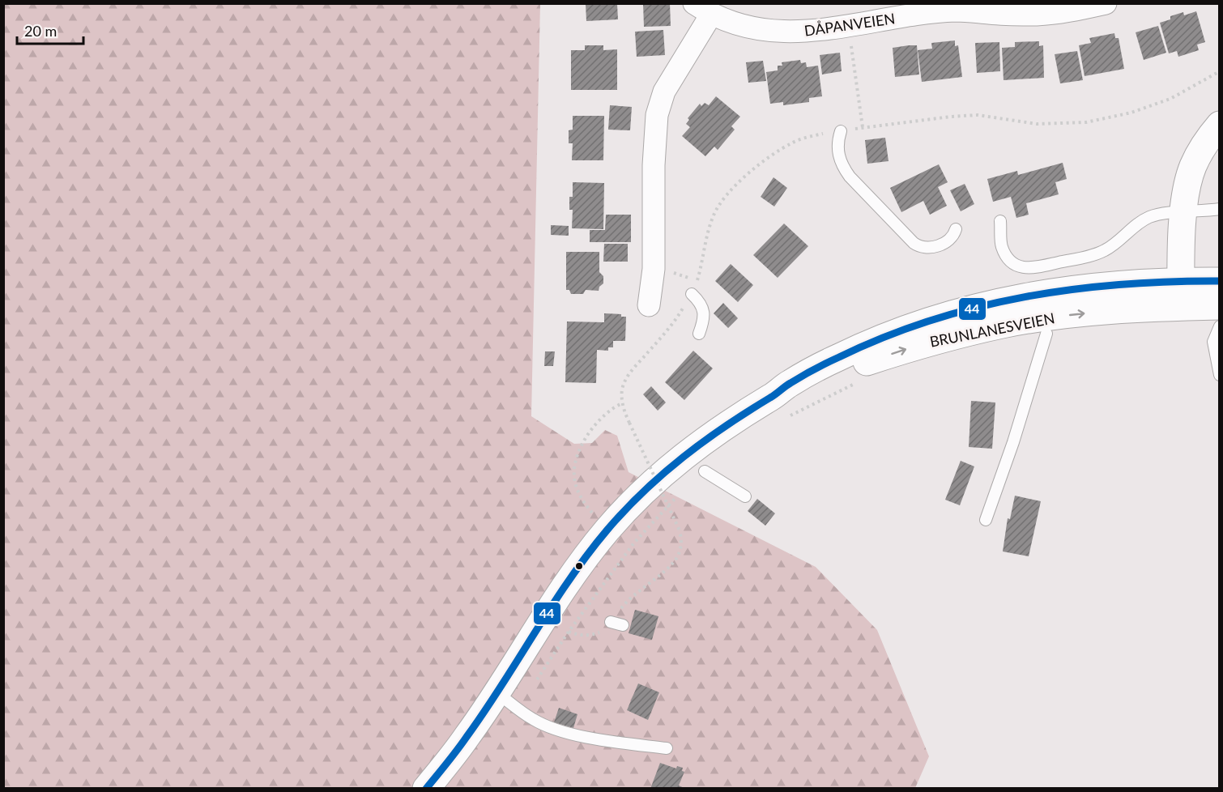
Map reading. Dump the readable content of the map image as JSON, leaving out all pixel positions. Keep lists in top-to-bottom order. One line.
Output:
{"streets":{"main road":["BRUNLANESVEIEN"],"street":["DÅPANVEIEN"]},"lines":["transit line 44"],"scale_bar":"20 m"}
